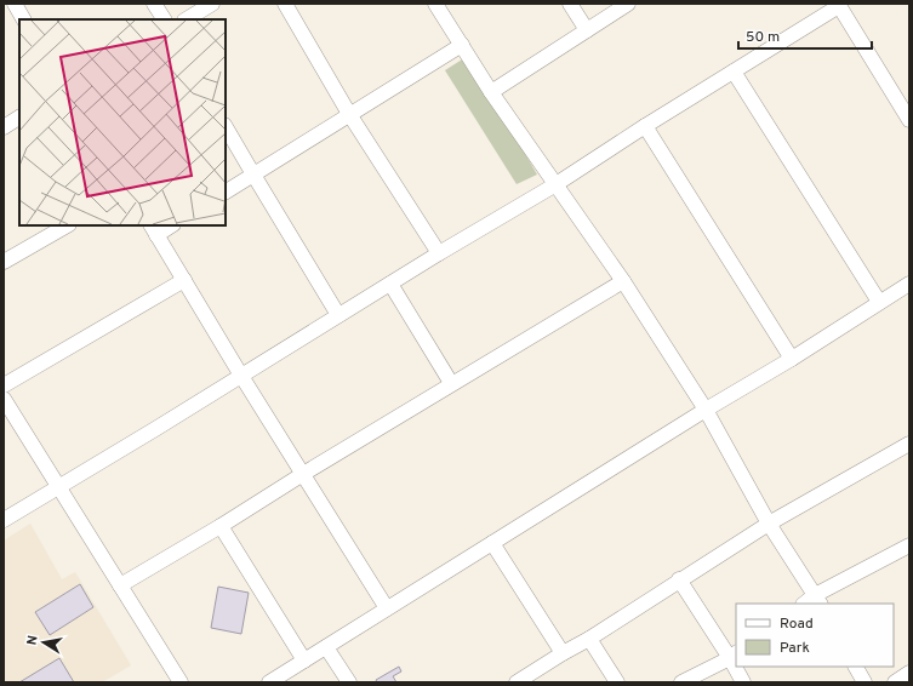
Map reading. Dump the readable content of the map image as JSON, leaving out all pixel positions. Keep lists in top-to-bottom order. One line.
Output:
{"legend":["Road","Park"],"scale_bar":"50 m","north":"left"}
